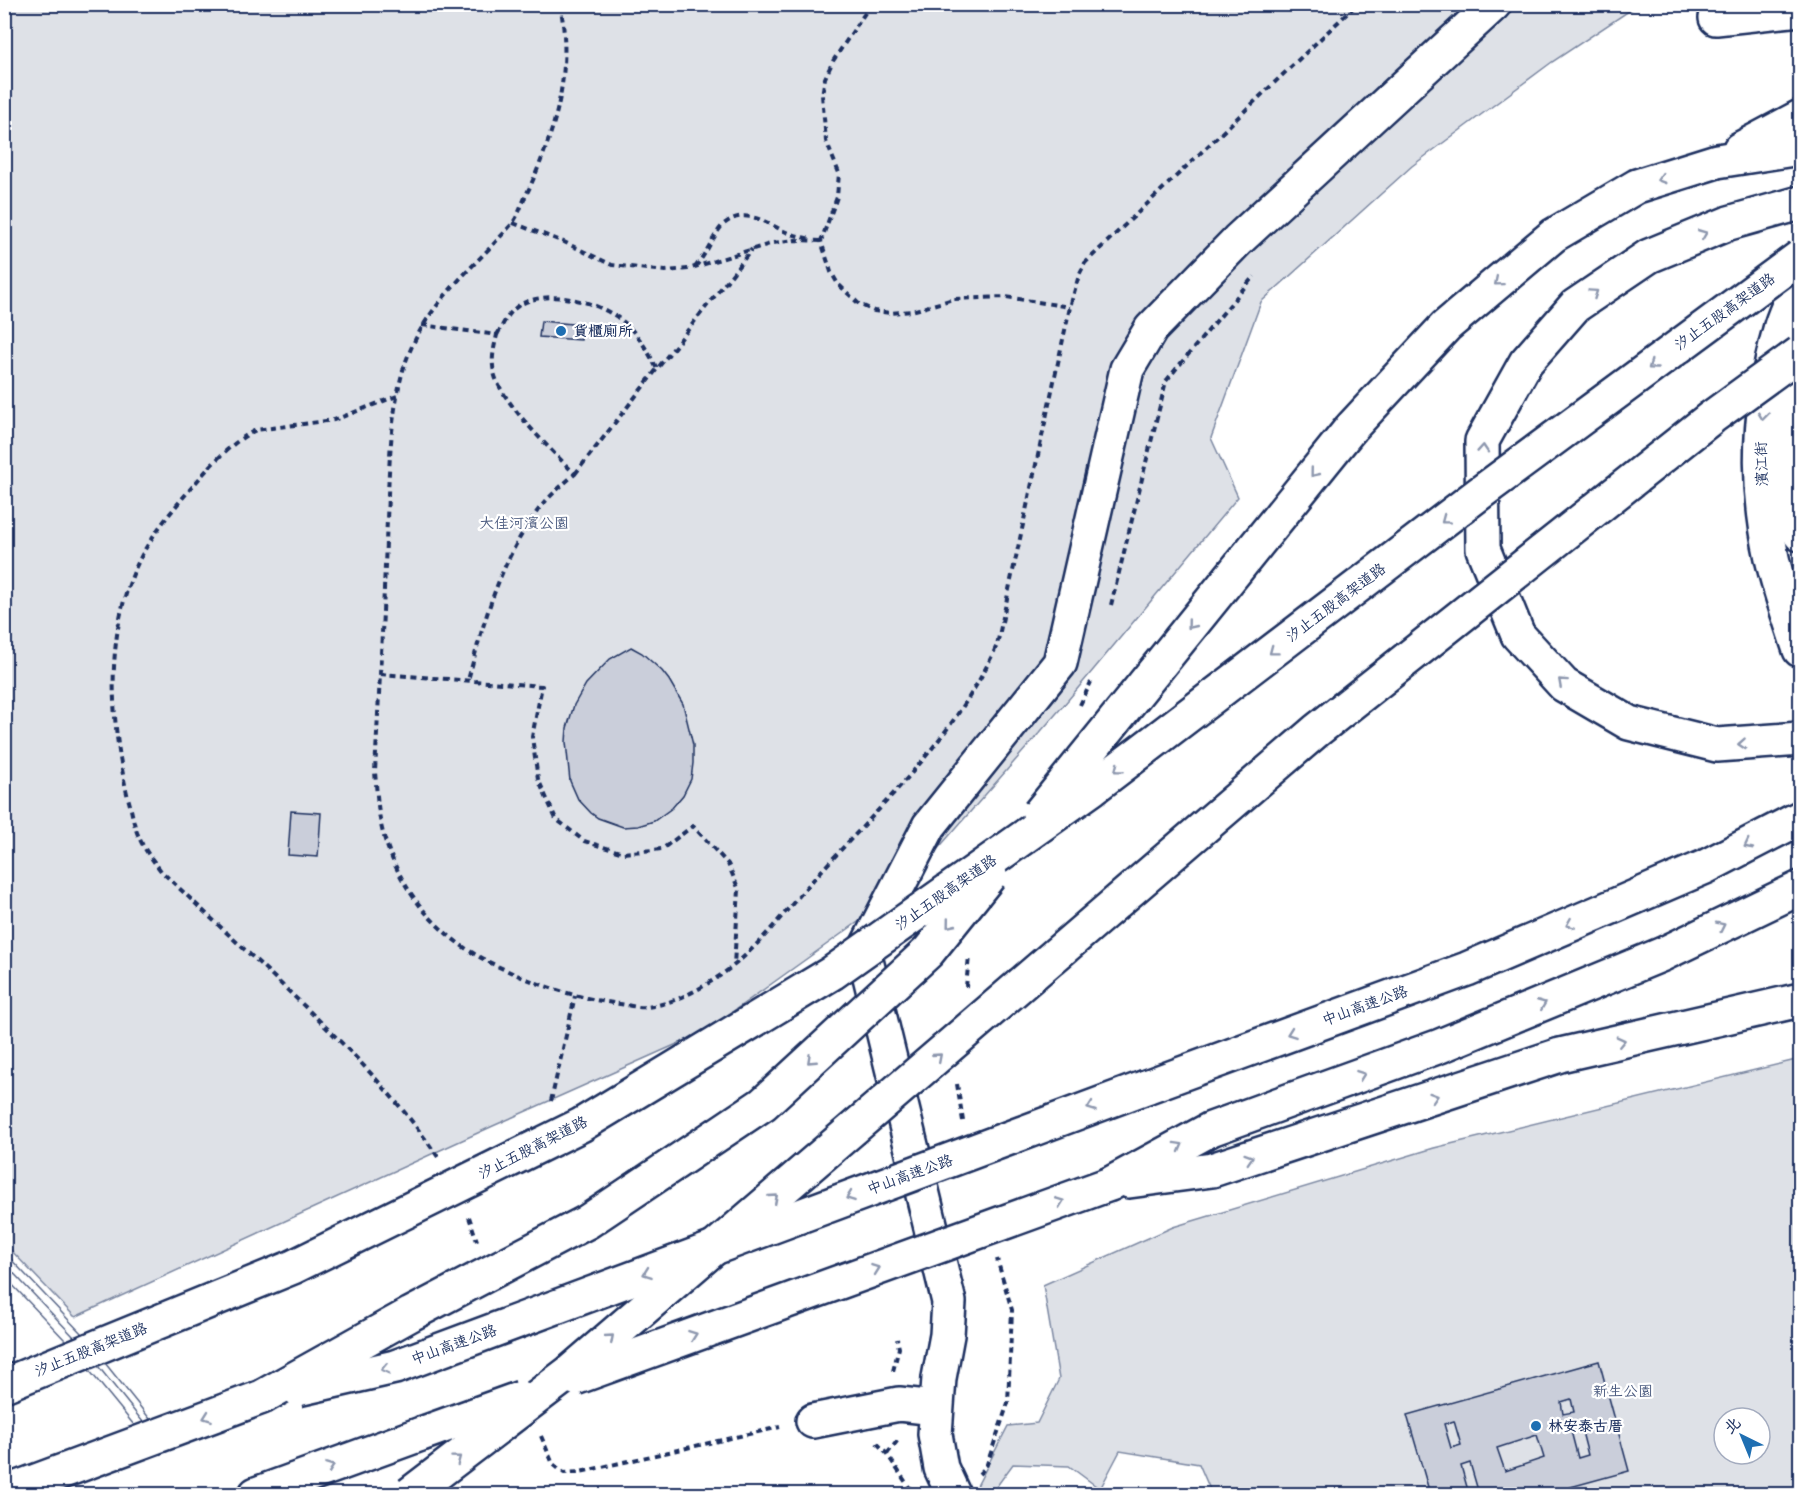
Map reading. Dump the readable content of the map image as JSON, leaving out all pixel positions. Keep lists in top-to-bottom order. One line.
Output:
{"streets":{"main road":["汐止五股高架道路","濱江街","中山高速公路"]},"parks":["大佳河濱公園","新生公園"],"places":["貨櫃廁所","林安泰古厝"],"north":"top left"}
